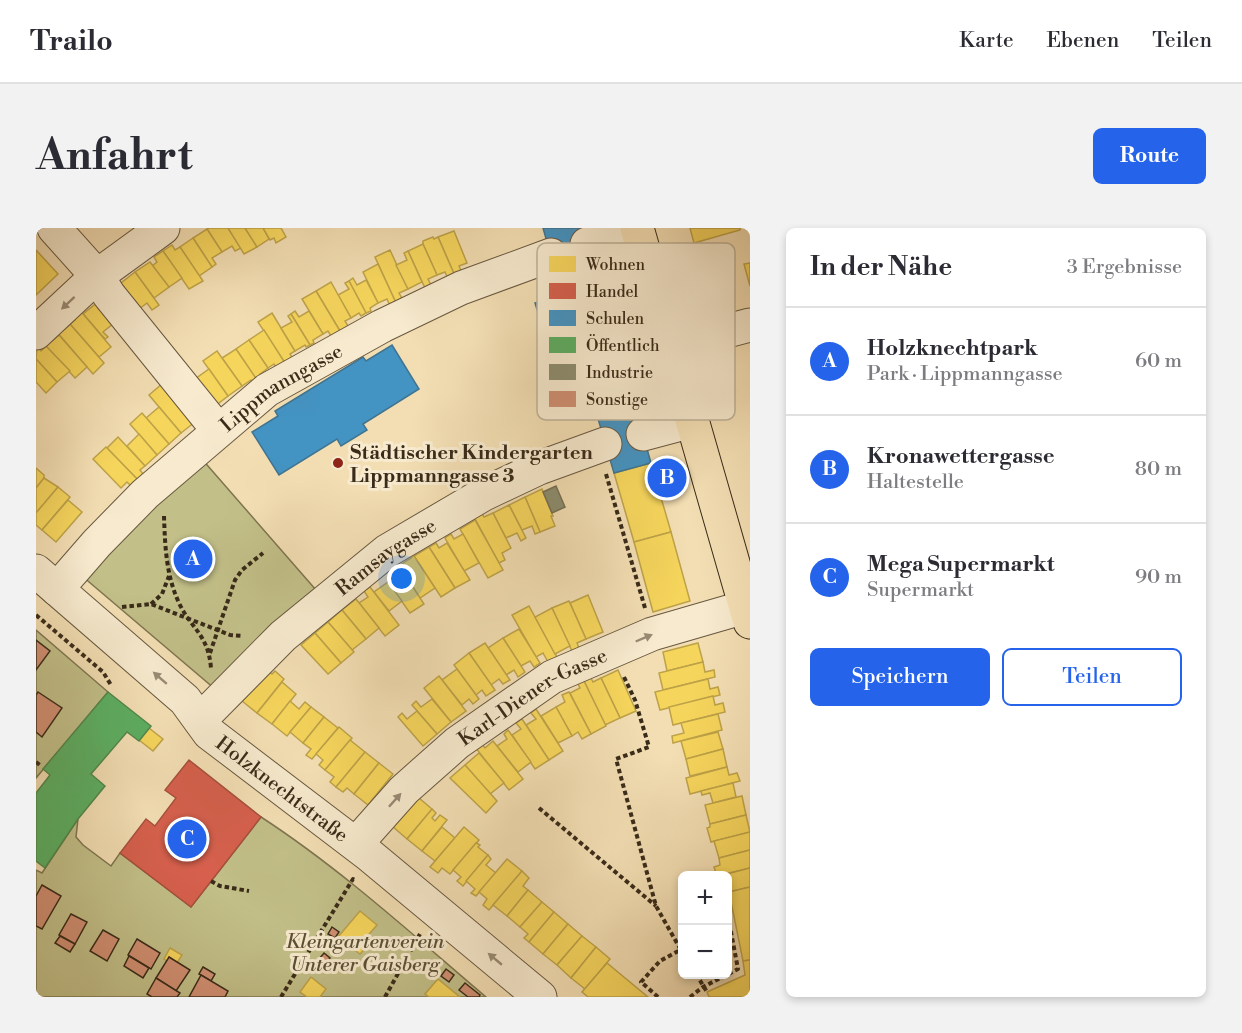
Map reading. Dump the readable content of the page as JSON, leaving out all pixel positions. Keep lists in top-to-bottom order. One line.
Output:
{"streets":{"street":["Lippmanngasse","Ramsaygasse","Karl-Diener-Gasse","Holzknechtstraße"]},"crossings":[["Lippmanngasse","Holzknechtstraße"],["Ramsaygasse","Holzknechtstraße"],["Karl-Diener-Gasse","Holzknechtstraße"]],"one_way":["Karl-Diener-Gasse","Holzknechtstraße"],"parks":["Kleingartenverein Unterer Gaisberg"],"places":["Städtischer Kindergarten Lippmanngasse 3"],"legend":["Wohnen","Handel","Schulen","Öffentlich","Industrie","Sonstige"],"page":{"header":"Trailo","nav":["Karte","Ebenen","Teilen"],"buttons":["Route",["Speichern","Teilen"]],"title":"Anfahrt","heading":["In der Nähe","3 Ergebnisse"],"list":[{"mark":"A","name":"Holzknechtpark","note":"Park · Lippmanngasse","value":"60 m"},{"mark":"B","name":"Kronawettergasse","note":"Haltestelle","value":"80 m"},{"mark":"C","name":"Mega Supermarkt","note":"Supermarkt","value":"90 m"}],"pins":["B","A","C"],"map_buttons":["+","−"]}}
